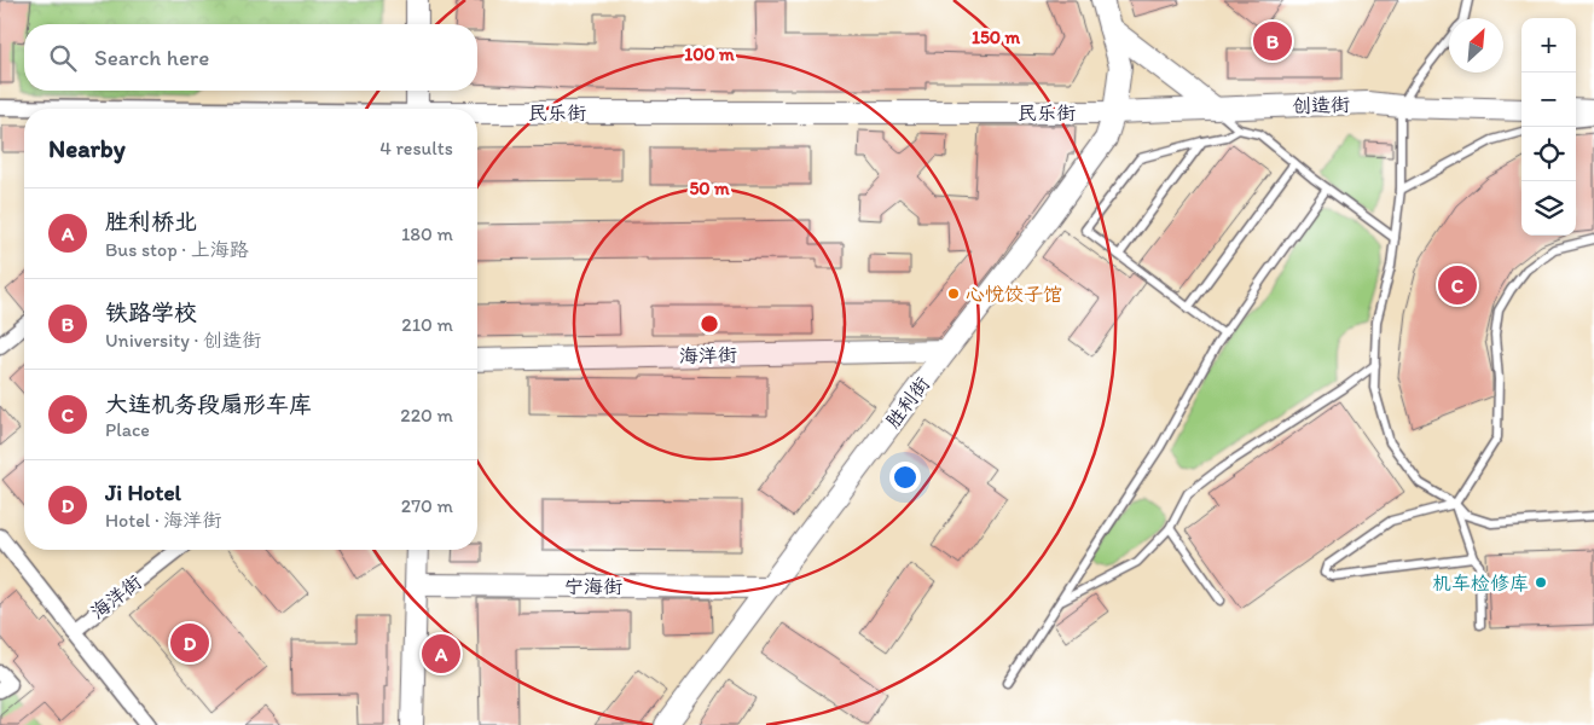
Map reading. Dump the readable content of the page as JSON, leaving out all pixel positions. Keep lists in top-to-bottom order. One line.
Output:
{"streets":{"street":["创造街","民乐街","海洋街","胜利街","宁海街"]},"crossings":[["创造街","民乐街"],["创造街","胜利街"],["民乐街","胜利街"],["海洋街","胜利街"],["胜利街","宁海街"]],"places":["心悦饺子馆","机车检修库"],"north":"top right","page":{"map_buttons":["+","−"],"pins":["B","C","D","A"],"search":"Search here","heading":["Nearby","4 results"],"list":[{"mark":"A","name":"胜利桥北","note":"Bus stop · 上海路","value":"180 m"},{"mark":"B","name":"铁路学校","note":"University · 创造街","value":"210 m"},{"mark":"C","name":"大连机务段扇形车库","note":"Place","value":"220 m"},{"mark":"D","name":"Ji Hotel","note":"Hotel · 海洋街","value":"270 m"}]},"rings":["150 m","100 m","50 m"]}
